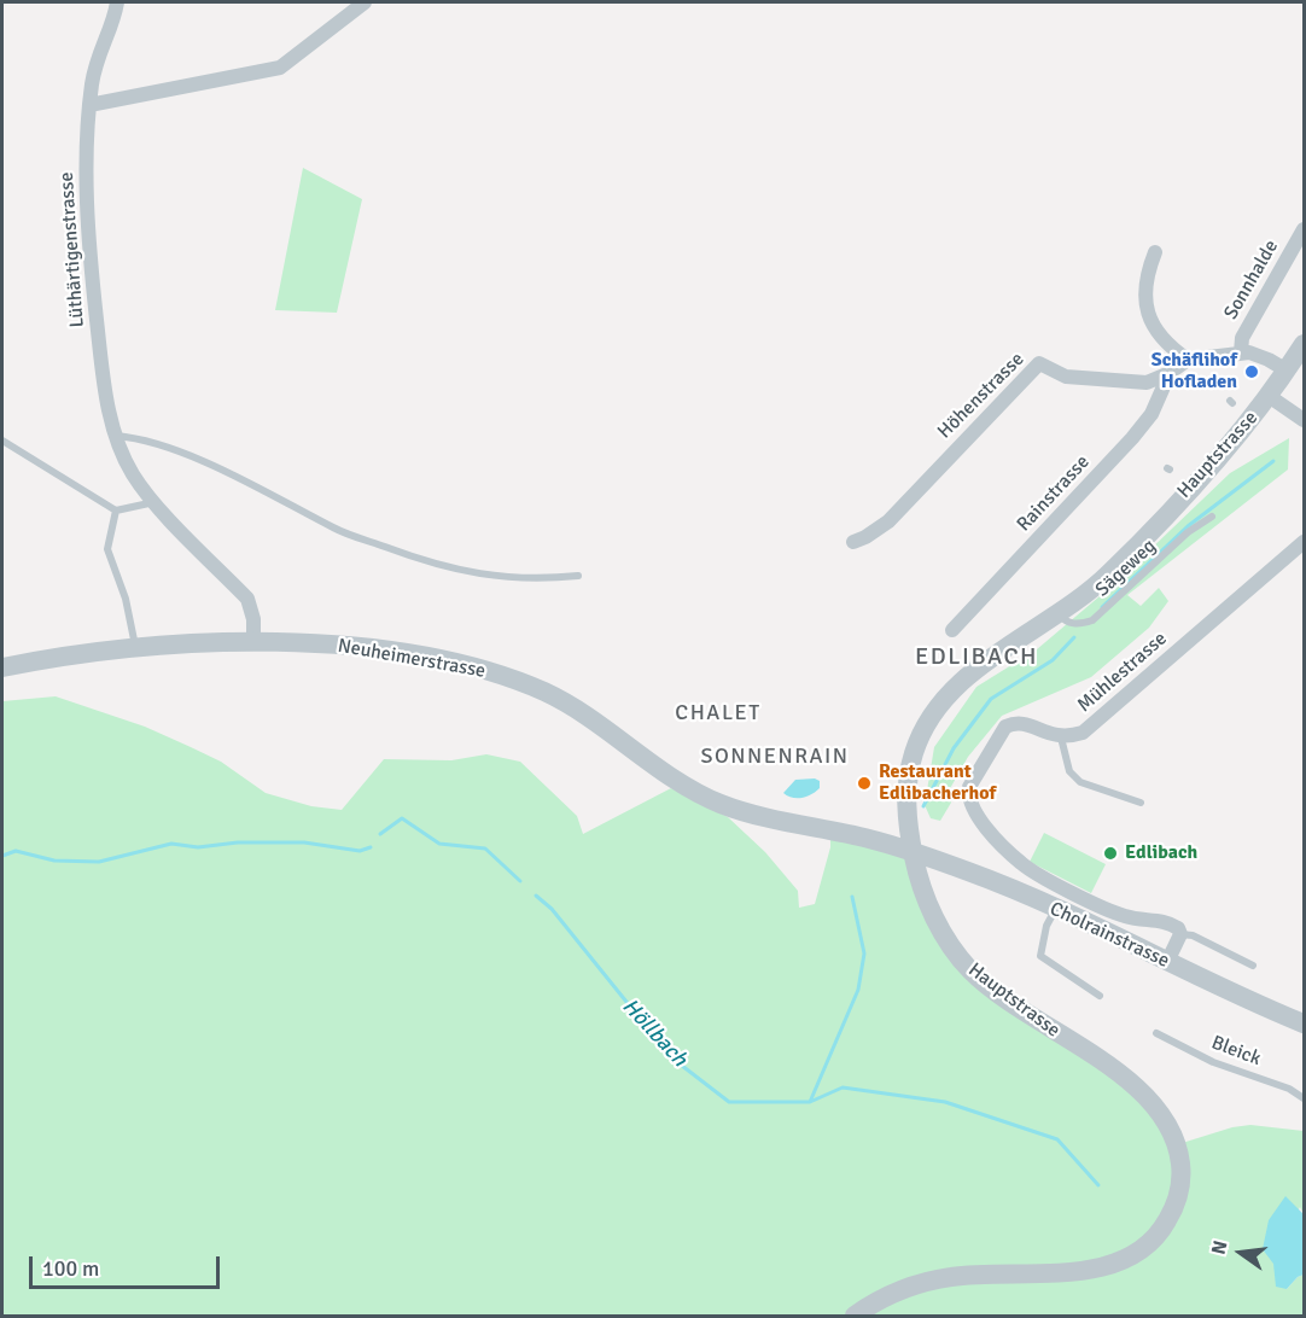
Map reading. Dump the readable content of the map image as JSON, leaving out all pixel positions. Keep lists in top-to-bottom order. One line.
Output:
{"streets":{"street":["Lüthärtigenstrasse","Sonnhalde","Höhenstrasse","Hauptstrasse","Rainstrasse","Neuheimerstrasse","Mühlestrasse","Cholrainstrasse"],"lane":["Sägeweg","Bleick"]},"crossings":[["Lüthärtigenstrasse","Neuheimerstrasse"],["Sonnhalde","Höhenstrasse"],["Höhenstrasse","Hauptstrasse"],["Höhenstrasse","Rainstrasse"],["Hauptstrasse","Sägeweg"],["Hauptstrasse","Neuheimerstrasse"],["Hauptstrasse","Cholrainstrasse"],["Neuheimerstrasse","Cholrainstrasse"]],"districts":["EDLIBACH","CHALET","SONNENRAIN"],"water":["Höllbach"],"places":["Schäflihof Hofladen","Restaurant Edlibacherhof","Edlibach"],"scale_bar":"100 m","north":"left"}
